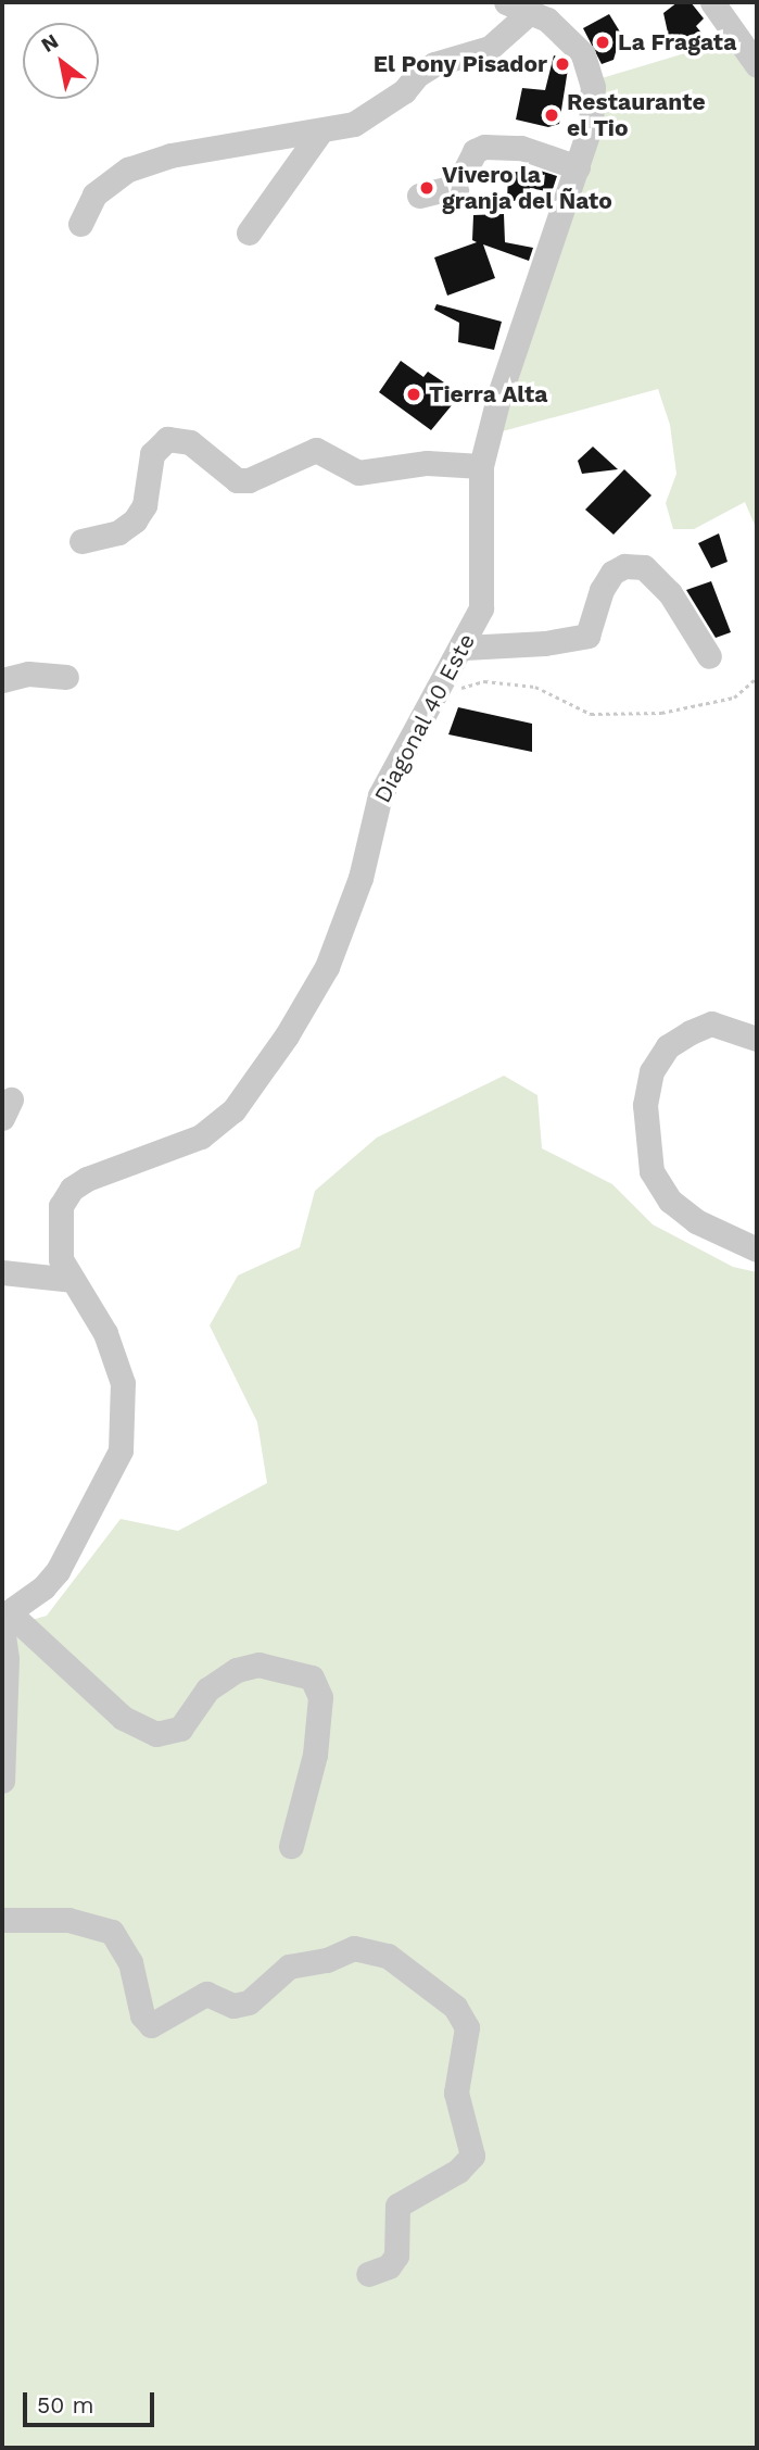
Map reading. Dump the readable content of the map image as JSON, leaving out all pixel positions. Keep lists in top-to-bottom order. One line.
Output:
{"streets":{"street":["Diagonal 40 Este"]},"places":["La Fragata","El Pony Pisador","Restaurante el Tio","Vivero la granja del Ñato","Tierra Alta"],"scale_bar":"50 m","north":"top left"}
